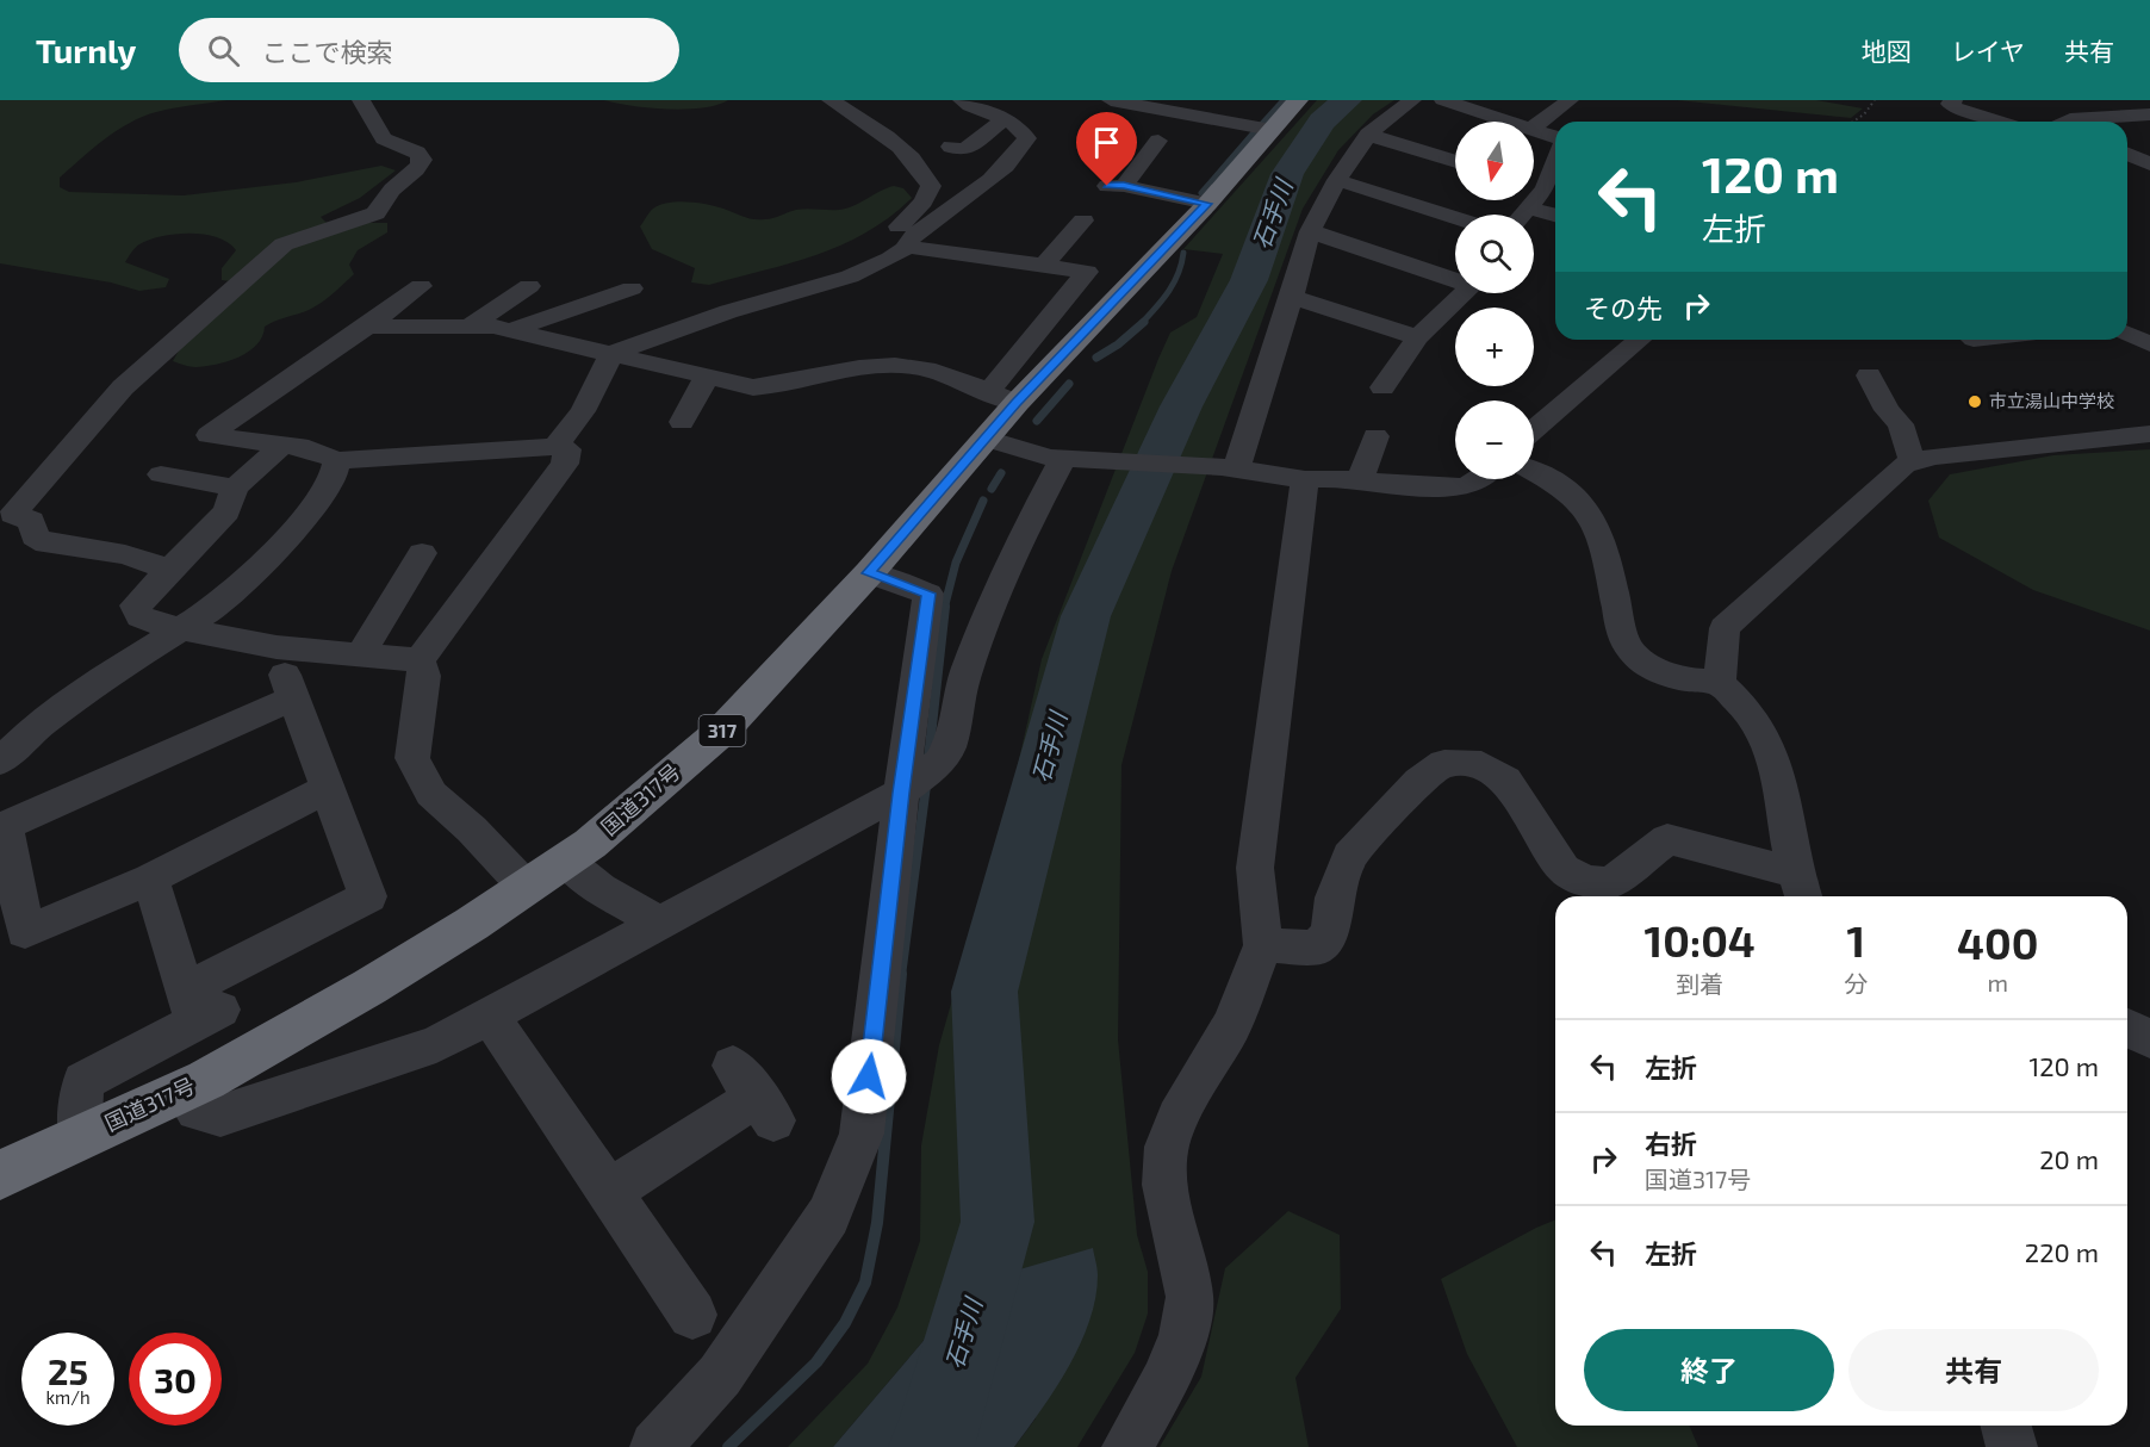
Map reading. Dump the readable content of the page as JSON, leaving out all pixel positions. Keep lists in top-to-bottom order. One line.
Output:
{"streets":{"highway":["317","国道317号"]},"water":["石手川"],"places":["市立湯山中学校"],"north":"bottom","page":{"header":"Turnly","search":"ここで検索","nav":["地図","レイヤ","共有"],"map_buttons":["+","−"],"turn":["120 m","左折"],"then":"その先","eta":["10:04","到着","1","分","400","m"],"list":[{"name":"左折","value":"120 m"},{"name":"右折","note":"国道317号","value":"20 m"},{"name":"左折","value":"220 m"}],"buttons":["終了","共有"],"speed":"25 km/h","limit":"30"}}
